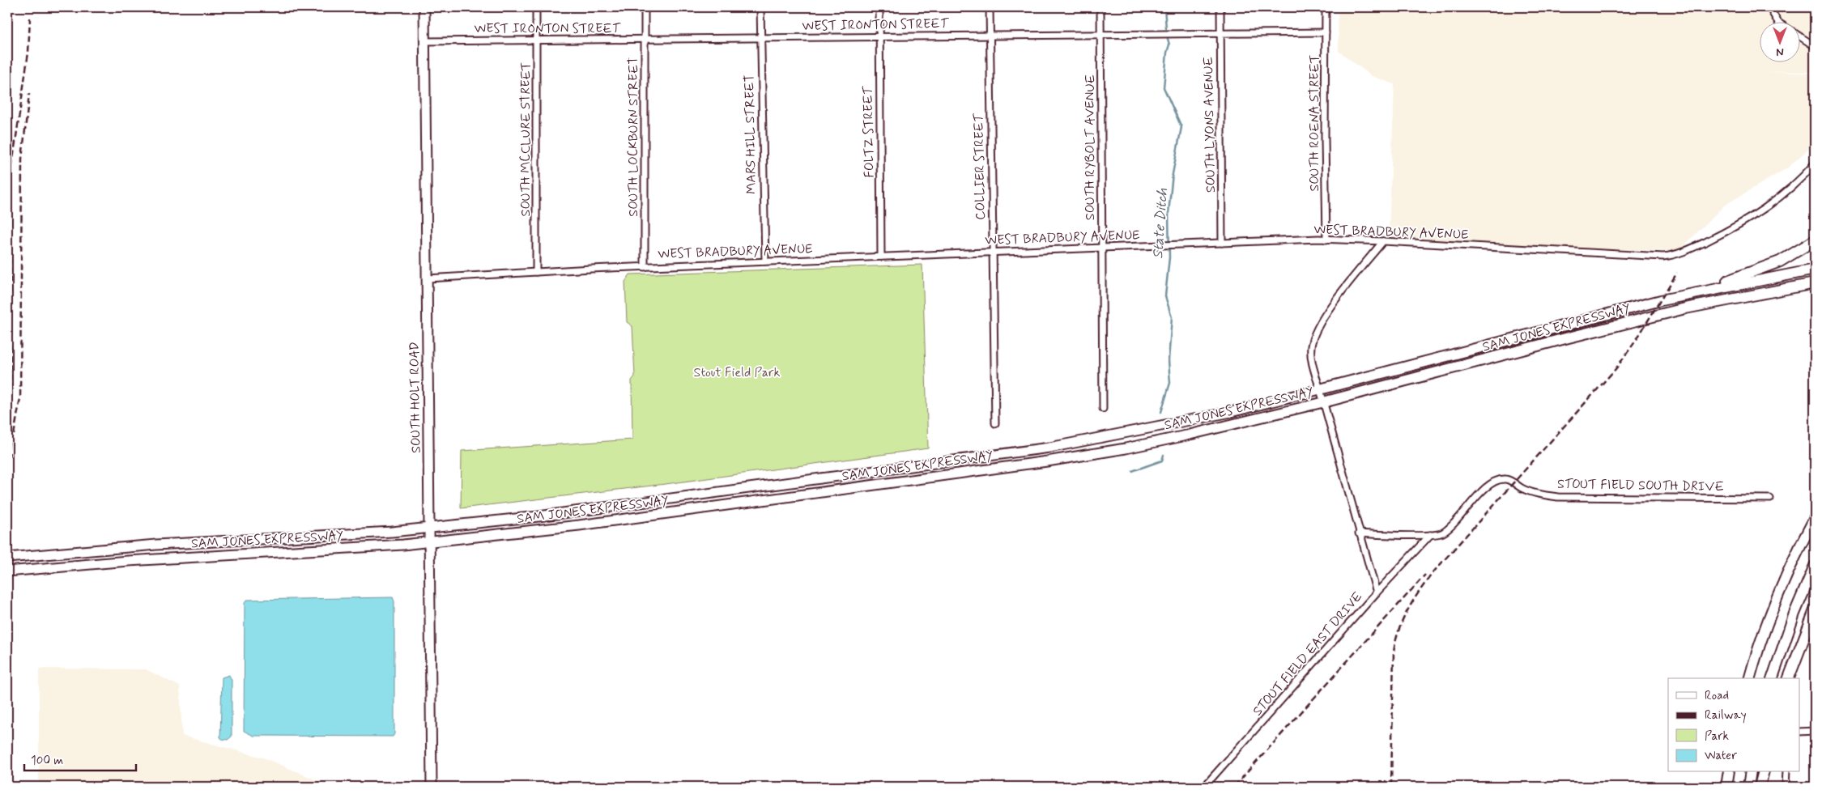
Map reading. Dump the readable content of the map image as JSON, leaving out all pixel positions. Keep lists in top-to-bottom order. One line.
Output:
{"streets":{"highway":["SAM JONES EXPRESSWAY"],"main road":["SOUTH HOLT ROAD"],"street":["WEST IRONTON STREET","SOUTH ROENA STREET","SOUTH LYONS AVENUE","FOLTZ STREET","MARS HILL STREET","SOUTH LOCKBURN STREET","SOUTH MCCLURE STREET","SOUTH RYBOLT AVENUE","COLLIER STREET","WEST BRADBURY AVENUE","STOUT FIELD SOUTH DRIVE","STOUT FIELD EAST DRIVE"]},"crossings":[["WEST IRONTON STREET","SOUTH ROENA STREET"],["WEST IRONTON STREET","SOUTH LYONS AVENUE"],["WEST IRONTON STREET","FOLTZ STREET"],["WEST IRONTON STREET","MARS HILL STREET"],["WEST IRONTON STREET","SOUTH LOCKBURN STREET"],["WEST IRONTON STREET","SOUTH MCCLURE STREET"],["WEST IRONTON STREET","SOUTH RYBOLT AVENUE"],["WEST IRONTON STREET","COLLIER STREET"],["WEST IRONTON STREET","SOUTH HOLT ROAD"],["SOUTH ROENA STREET","WEST BRADBURY AVENUE"],["SOUTH LYONS AVENUE","WEST BRADBURY AVENUE"],["FOLTZ STREET","WEST BRADBURY AVENUE"],["MARS HILL STREET","WEST BRADBURY AVENUE"],["SOUTH LOCKBURN STREET","WEST BRADBURY AVENUE"],["SOUTH MCCLURE STREET","WEST BRADBURY AVENUE"],["SOUTH RYBOLT AVENUE","WEST BRADBURY AVENUE"],["COLLIER STREET","WEST BRADBURY AVENUE"],["WEST BRADBURY AVENUE","SOUTH HOLT ROAD"],["WEST BRADBURY AVENUE","STOUT FIELD EAST DRIVE"],["SAM JONES EXPRESSWAY","SOUTH HOLT ROAD"],["SAM JONES EXPRESSWAY","STOUT FIELD EAST DRIVE"]],"water":["State Ditch"],"parks":["Stout Field Park"],"legend":["Road","Railway","Park","Water"],"scale_bar":"100 m","north":"bottom"}
